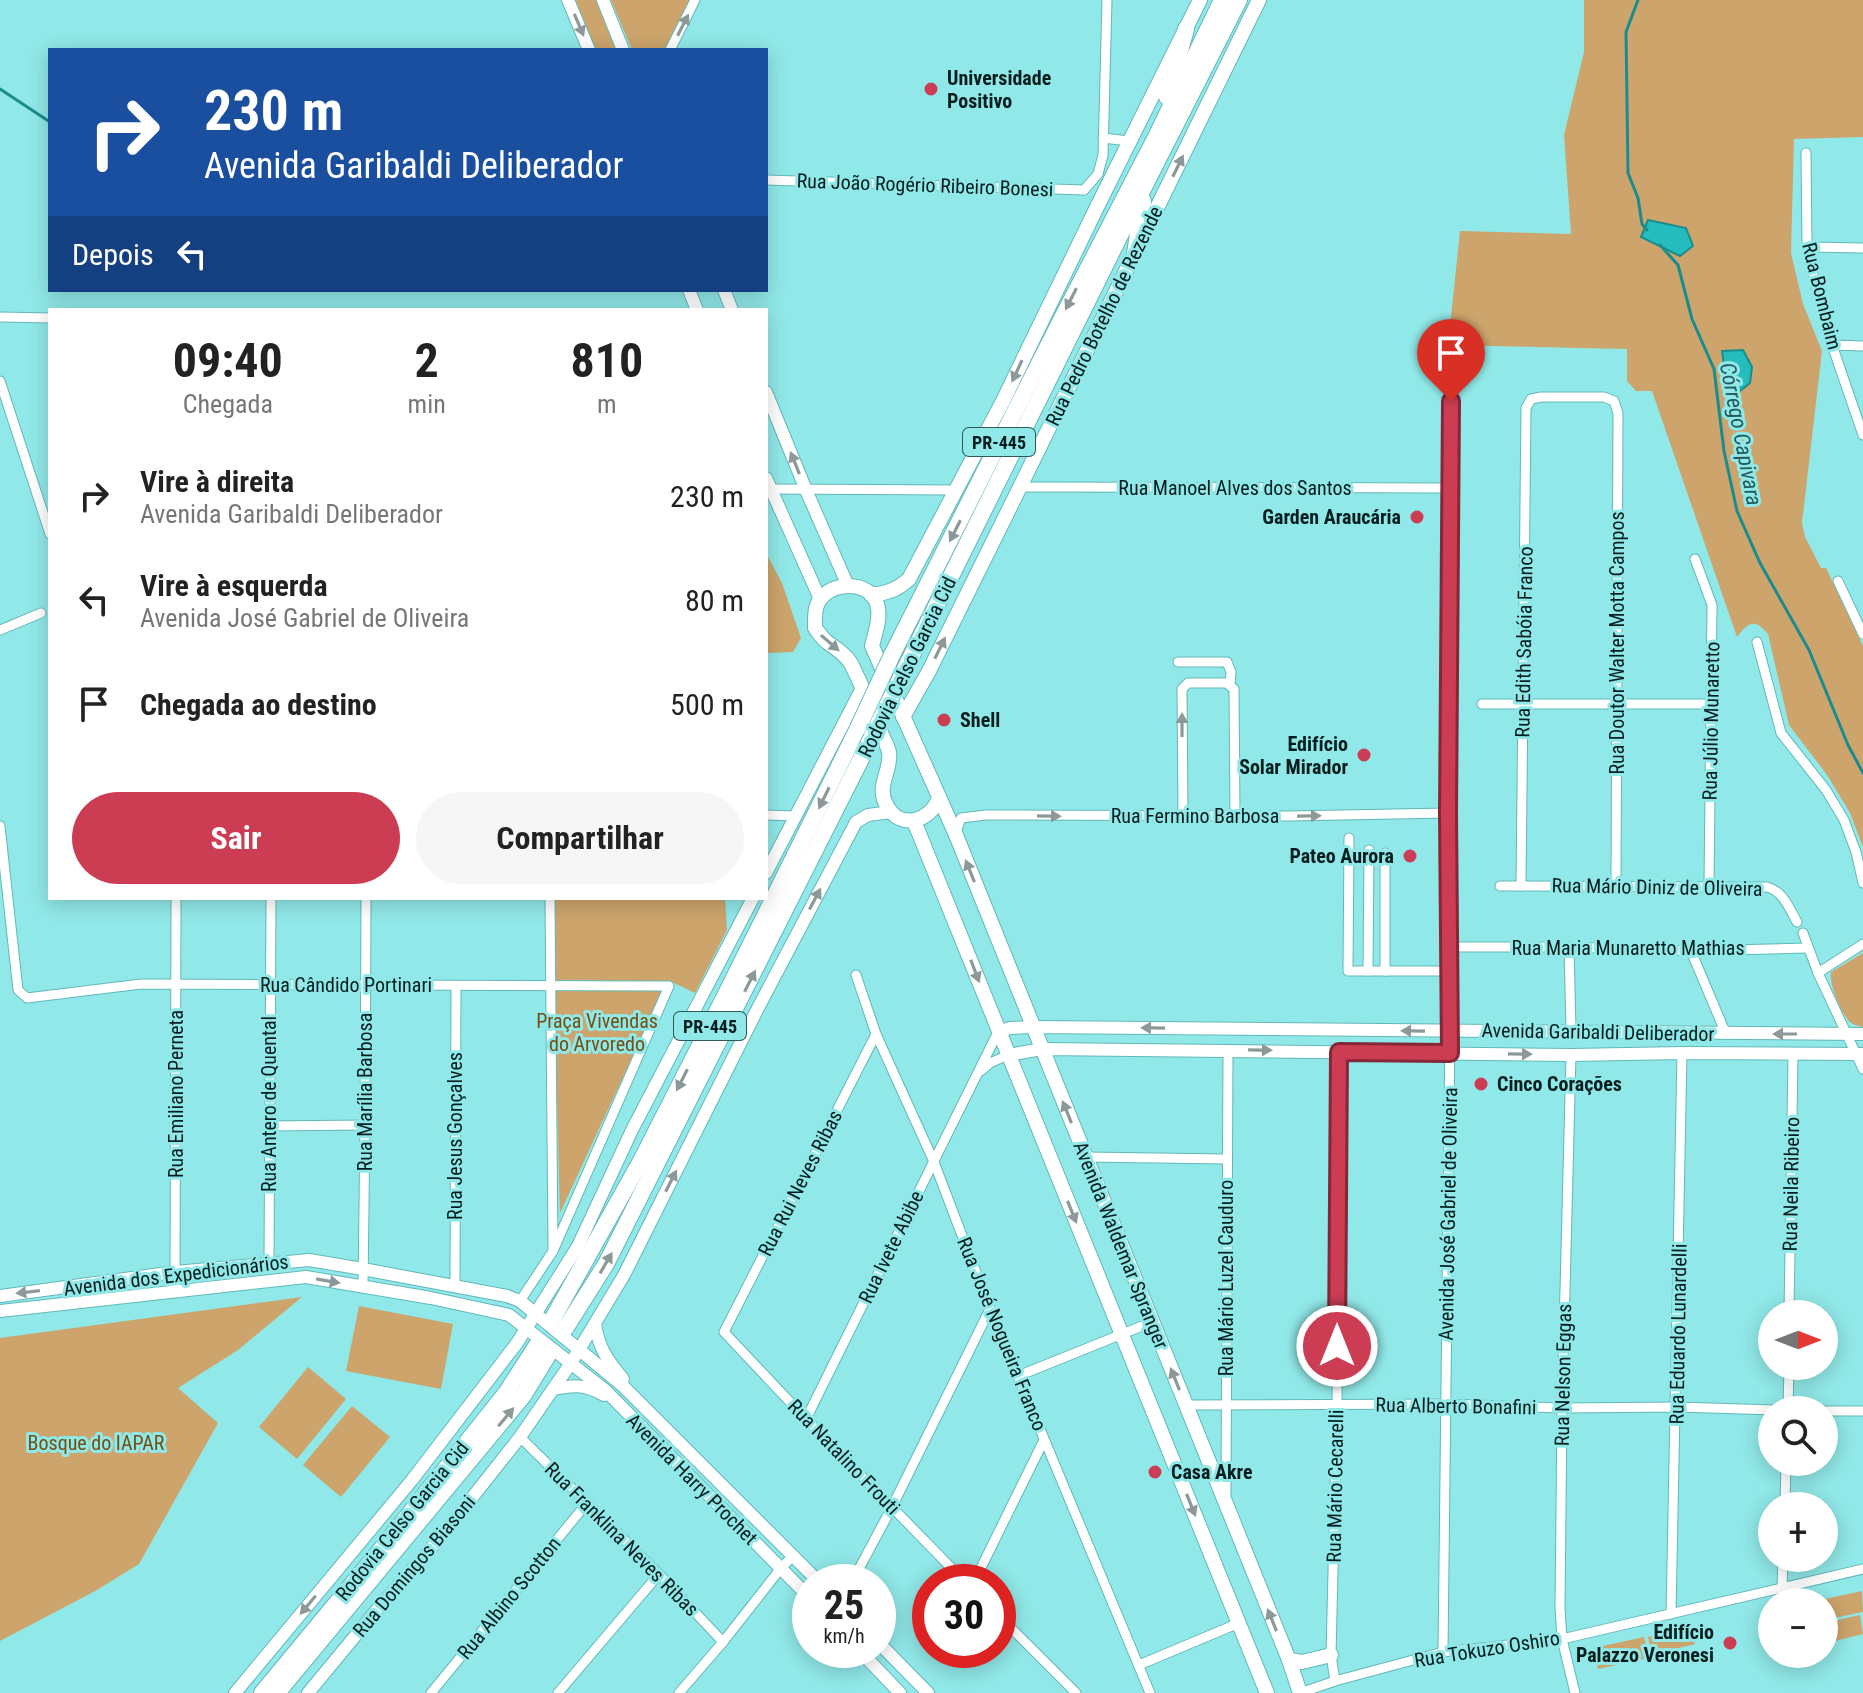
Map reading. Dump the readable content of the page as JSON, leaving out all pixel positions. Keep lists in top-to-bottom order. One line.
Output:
{"streets":{"highway":["PR-445","Rodovia Celso Garcia Cid"],"main road":["Rua Pedro Botelho de Rezende","Avenida Waldemar Spranger"],"street":["Rua João Rogério Ribeiro Bonesi","Rua Bombaim","Rua Manoel Alves dos Santos","Rua Edith Sabóia Franco","Rua Doutor Walter Motta Campos","Rua Júlio Munaretto","Rua Fermino Barbosa","Rua Mário Diniz de Oliveira","Rua Maria Munaretto Mathias","Rua Cândido Portinari","Avenida Garibaldi Deliberador","Rua Marília Barbosa","Rua Emiliano Perneta","Rua Antero de Quental","Rua Jesus Gonçalves","Rua Rui Neves Ribas","Rua Neila Ribeiro","Avenida José Gabriel de Oliveira","Rua Ivete Abibe","Avenida dos Expedicionários","Rua Mário Luzel Cauduro","Rua José Nogueira Franco","Rua Eduardo Lunardelli","Rua Nelson Eggas","Rua Alberto Bonafini","Rua Natalino Frouti","Avenida Harry Prochet","Rua Mário Cecarelli","Rua Franklina Neves Ribas","Rua Domingos Biasoni","Rua Albino Scotton","Rua Tokuzo Oshiro"]},"crossings":[["Rua João Rogério Ribeiro Bonesi","PR-445"],["Rua Pedro Botelho de Rezende","Rua Manoel Alves dos Santos"],["Rua Pedro Botelho de Rezende","Avenida Waldemar Spranger"],["Rua Manoel Alves dos Santos","Avenida José Gabriel de Oliveira"],["Rua Edith Sabóia Franco","Rua Doutor Walter Motta Campos"],["Rua Edith Sabóia Franco","Rua Mário Diniz de Oliveira"],["Rua Doutor Walter Motta Campos","Rua Mário Diniz de Oliveira"],["Rua Júlio Munaretto","Rua Mário Diniz de Oliveira"],["Rua Fermino Barbosa","Avenida José Gabriel de Oliveira"],["Rua Fermino Barbosa","Avenida Waldemar Spranger"],["Rua Maria Munaretto Mathias","Avenida José Gabriel de Oliveira"],["Rua Cândido Portinari","Rua Marília Barbosa"],["Rua Cândido Portinari","Rua Emiliano Perneta"],["Rua Cândido Portinari","Rua Antero de Quental"],["Rua Cândido Portinari","Rua Jesus Gonçalves"],["Avenida Garibaldi Deliberador","Rua Neila Ribeiro"],["Avenida Garibaldi Deliberador","Avenida José Gabriel de Oliveira"],["Avenida Garibaldi Deliberador","Avenida Waldemar Spranger"],["Avenida Garibaldi Deliberador","Rua Ivete Abibe"],["Avenida Garibaldi Deliberador","Rua Mário Luzel Cauduro"],["Avenida Garibaldi Deliberador","Rua Eduardo Lunardelli"],["Avenida Garibaldi Deliberador","Rua Nelson Eggas"],["Avenida Garibaldi Deliberador","Rua Mário Cecarelli"],["Rua Marília Barbosa","Avenida dos Expedicionários"],["Rua Emiliano Perneta","Avenida dos Expedicionários"],["Rua Antero de Quental","Avenida dos Expedicionários"],["Rua Jesus Gonçalves","Avenida dos Expedicionários"],["Rua Rui Neves Ribas","Rua José Nogueira Franco"],["Rua Rui Neves Ribas","Rua Natalino Frouti"],["Avenida José Gabriel de Oliveira","Rua Alberto Bonafini"],["Avenida José Gabriel de Oliveira","Rua Tokuzo Oshiro"],["Avenida Waldemar Spranger","Rua Ivete Abibe"],["Avenida Waldemar Spranger","Rua Mário Luzel Cauduro"],["Avenida Waldemar Spranger","Rua Alberto Bonafini"],["Avenida Waldemar Spranger","Rua Tokuzo Oshiro"],["Rua Ivete Abibe","Rua José Nogueira Franco"],["Rua Ivete Abibe","Rua Natalino Frouti"],["Avenida dos Expedicionários","Avenida Harry Prochet"],["Rua Mário Luzel Cauduro","Rua Alberto Bonafini"],["Rua Eduardo Lunardelli","Rua Alberto Bonafini"],["Rua Eduardo Lunardelli","Rua Tokuzo Oshiro"],["Rua Nelson Eggas","Rua Alberto Bonafini"],["Rua Nelson Eggas","Rua Tokuzo Oshiro"],["Rua Alberto Bonafini","Rua Mário Cecarelli"],["Rua Mário Cecarelli","Rua Tokuzo Oshiro"],["Rua Franklina Neves Ribas","Rua Domingos Biasoni"],["Rua Franklina Neves Ribas","Rua Albino Scotton"]],"one_way":["Rua Fermino Barbosa"],"water":["Córrego Capivara"],"parks":["Praça Vivendas do Arvoredo","Bosque do IAPAR"],"places":["Universidade Positivo","Garden Araucária","Shell","Edifício Solar Mirador","Pateo Aurora","Cinco Corações","Casa Akre","Edifício Palazzo Veronesi"],"north":"right","page":{"turn":["230 m","Avenida Garibaldi Deliberador"],"then":"Depois","eta":["09:40","Chegada","2","min","810","m"],"list":[{"name":"Vire à direita","note":"Avenida Garibaldi Deliberador","value":"230 m"},{"name":"Vire à esquerda","note":"Avenida José Gabriel de Oliveira","value":"80 m"},{"name":"Chegada ao destino","value":"500 m"}],"buttons":["Sair","Compartilhar"],"map_buttons":["+","−"],"speed":"25 km/h","limit":"30"}}
